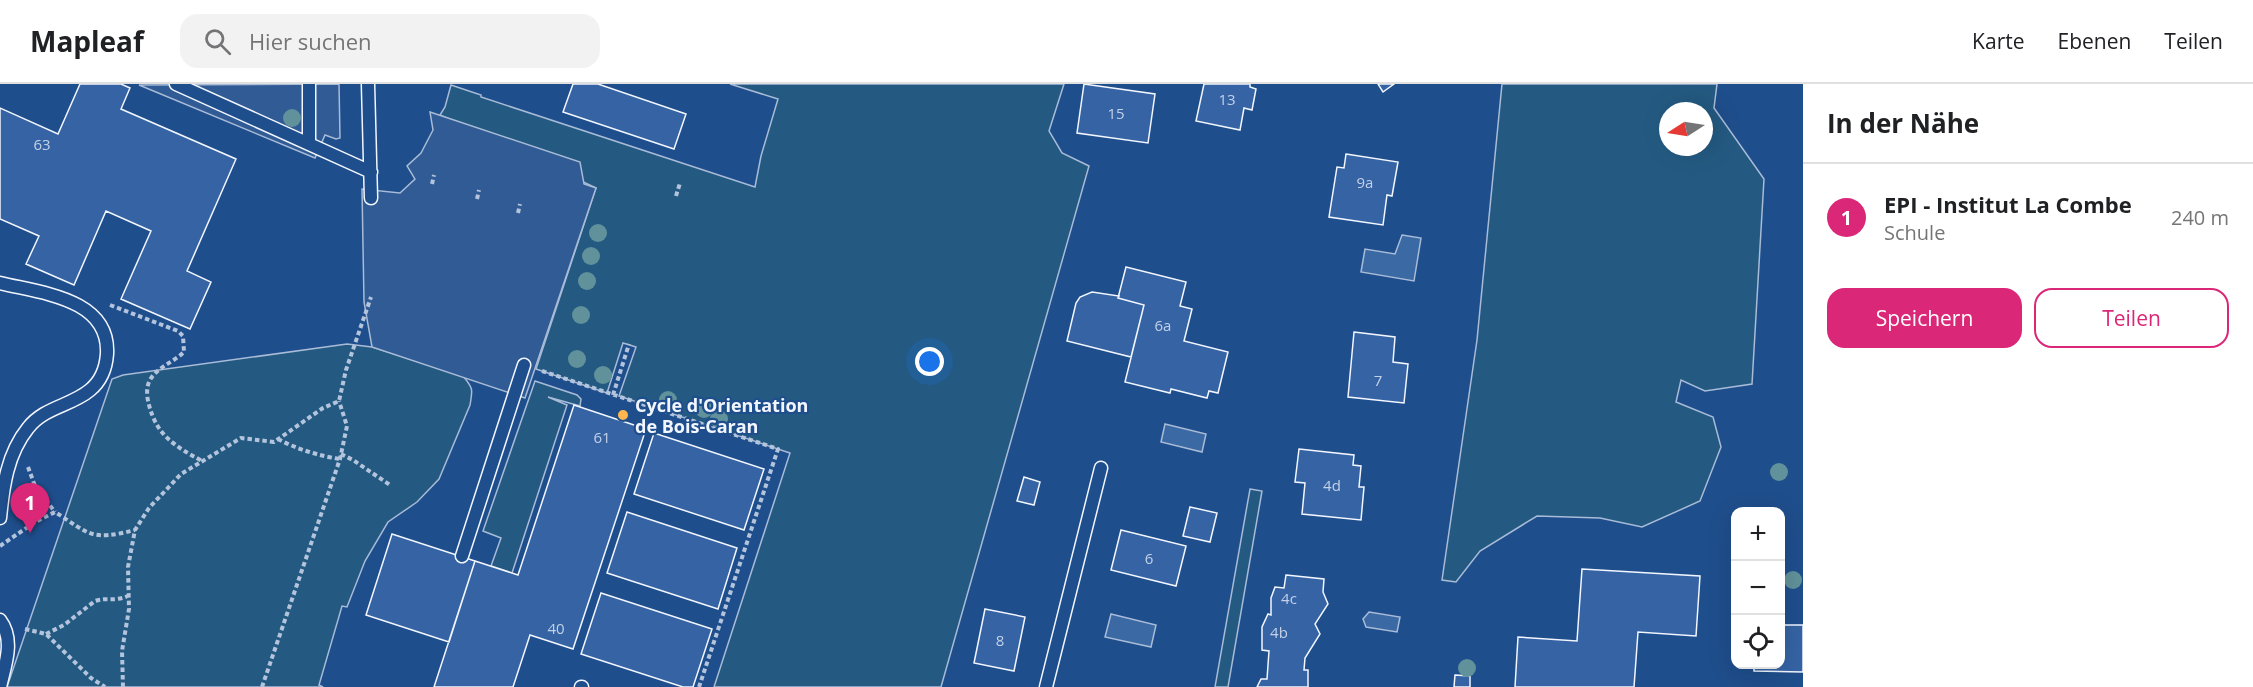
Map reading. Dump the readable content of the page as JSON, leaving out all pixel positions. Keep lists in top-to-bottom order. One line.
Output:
{"places":["Cycle d'Orientation de Bois-Caran"],"house_numbers":["13","15","63","9a","6a","7","61","4d","6","4c","40","4b","8"],"north":"left","page":{"header":"Mapleaf","search":"Hier suchen","nav":["Karte","Ebenen","Teilen"],"heading":"In der Nähe","list":[{"mark":"1","name":"EPI - Institut La Combe","note":"Schule","value":"240 m"}],"buttons":["Speichern","Teilen"],"pins":"1","map_buttons":["+","−"]}}
